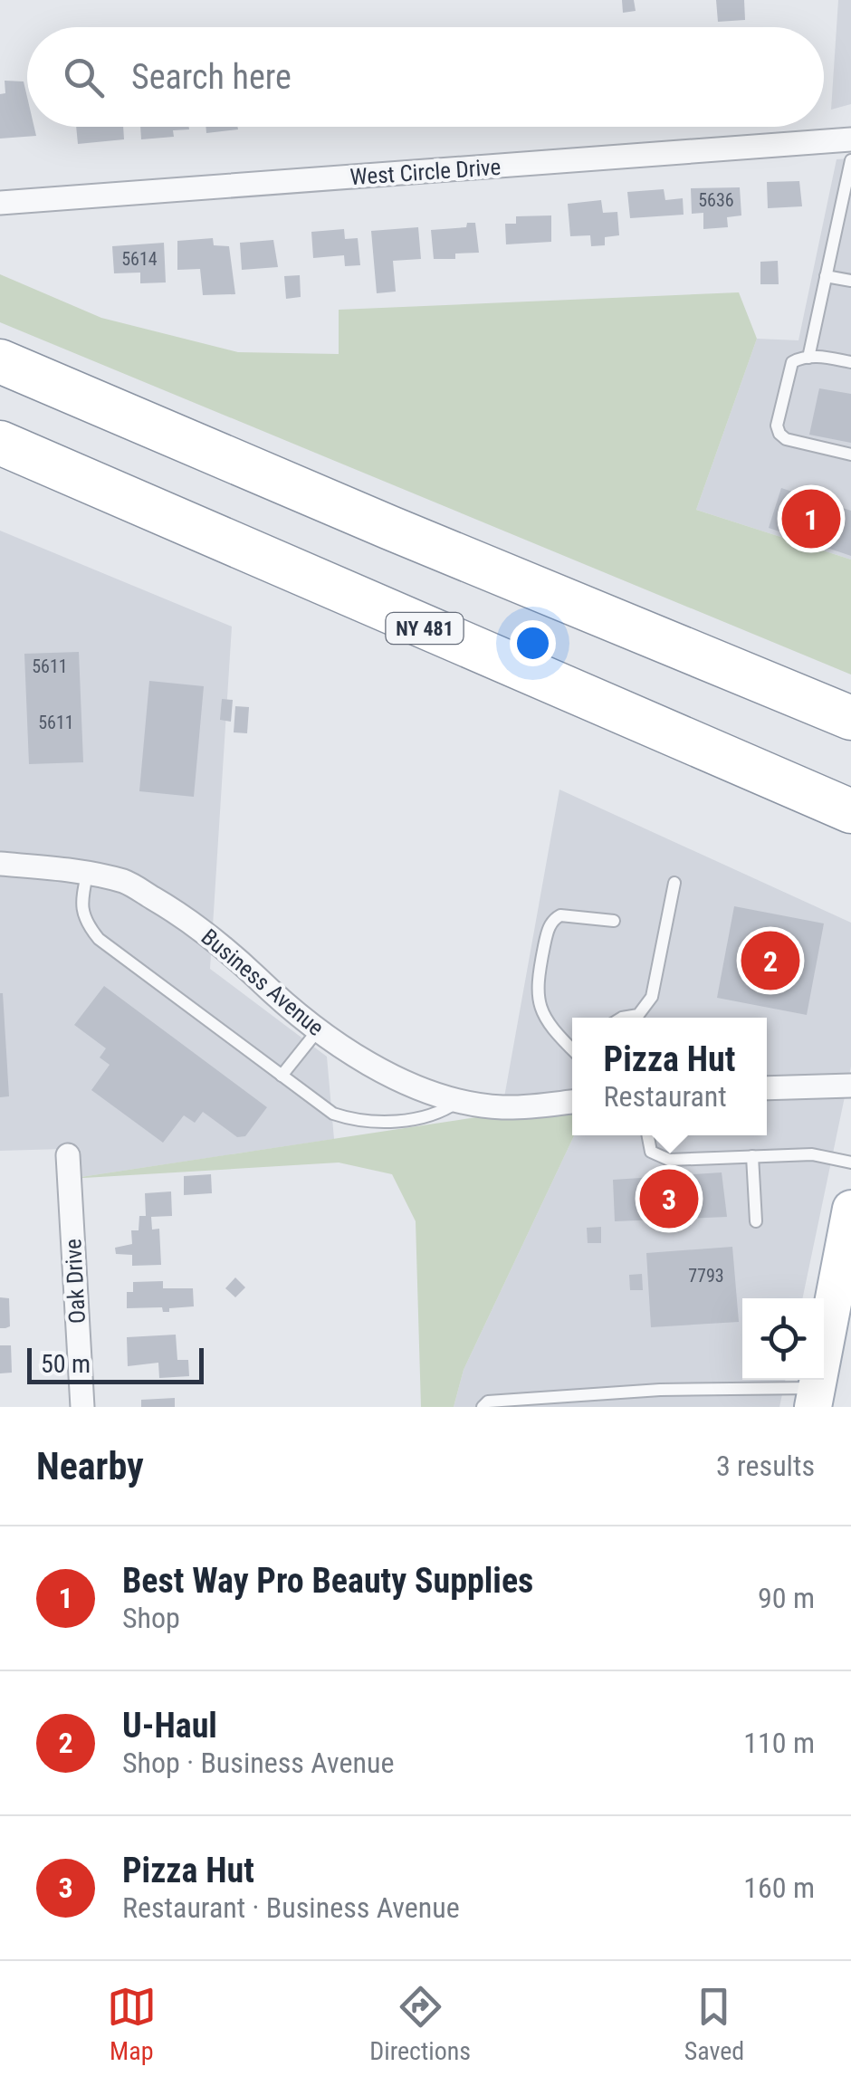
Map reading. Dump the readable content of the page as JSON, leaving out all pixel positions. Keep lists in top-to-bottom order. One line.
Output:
{"streets":{"highway":["NY 481"],"street":["West Circle Drive","Business Avenue","Oak Drive"]},"house_numbers":["5636","5614","5611","5611","7793"],"scale_bar":"50 m","page":{"search":"Search here","pins":["1","2","3"],"popup":["Pizza Hut","Restaurant"],"scale":"50 m","heading":["Nearby","3 results"],"list":[{"mark":"1","name":"Best Way Pro Beauty Supplies","note":"Shop","value":"90 m"},{"mark":"2","name":"U-Haul","note":"Shop · Business Avenue","value":"110 m"},{"mark":"3","name":"Pizza Hut","note":"Restaurant · Business Avenue","value":"160 m"}],"nav":["Map","Directions","Saved"]}}
